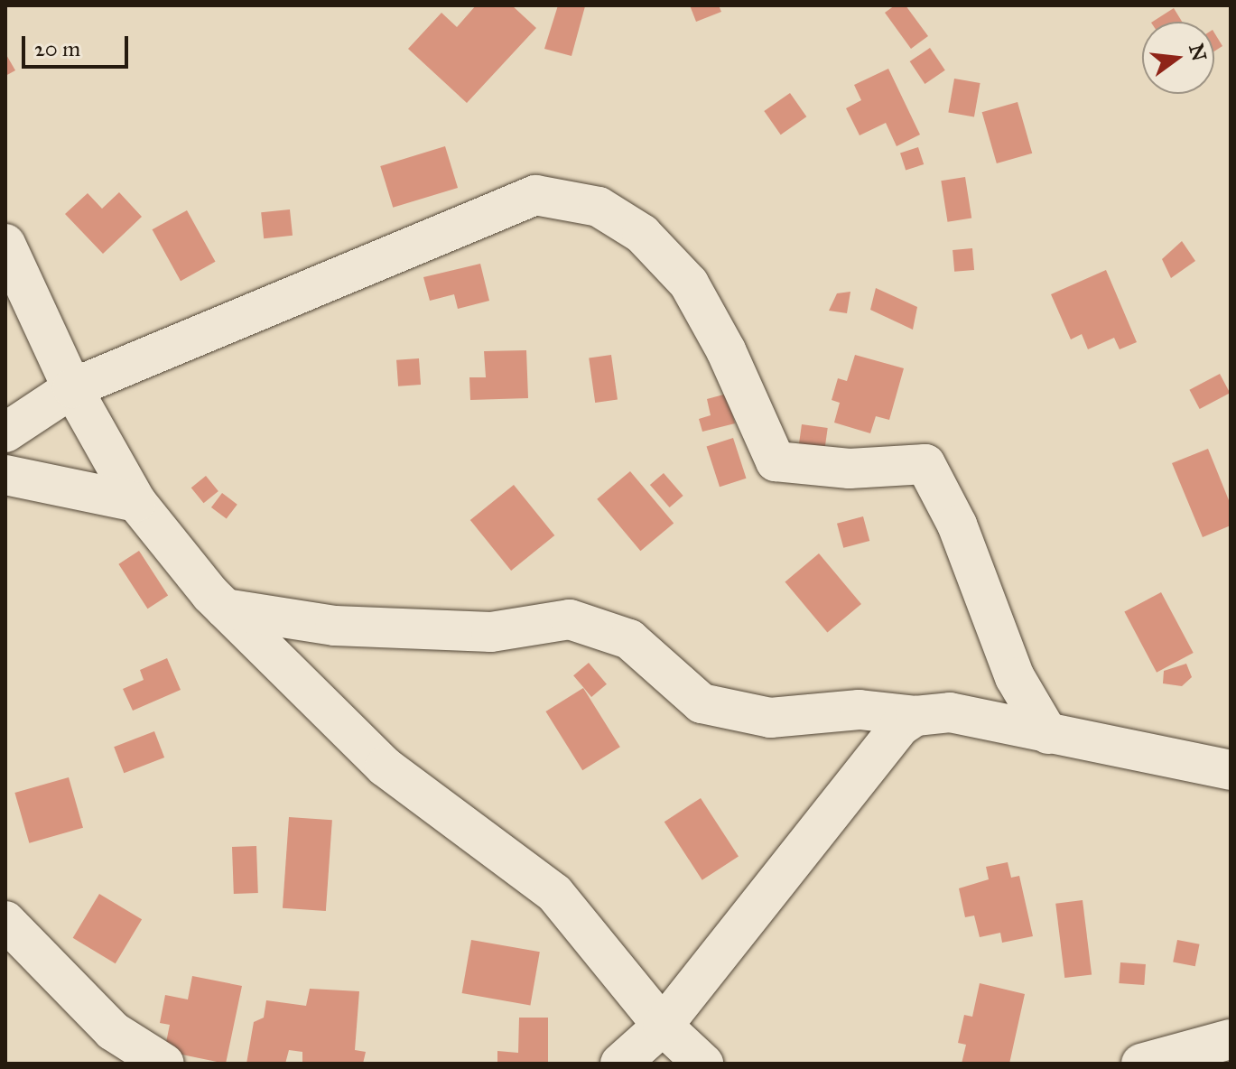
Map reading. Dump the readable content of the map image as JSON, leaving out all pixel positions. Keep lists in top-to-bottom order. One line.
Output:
{"scale_bar":"20 m","north":"right"}
